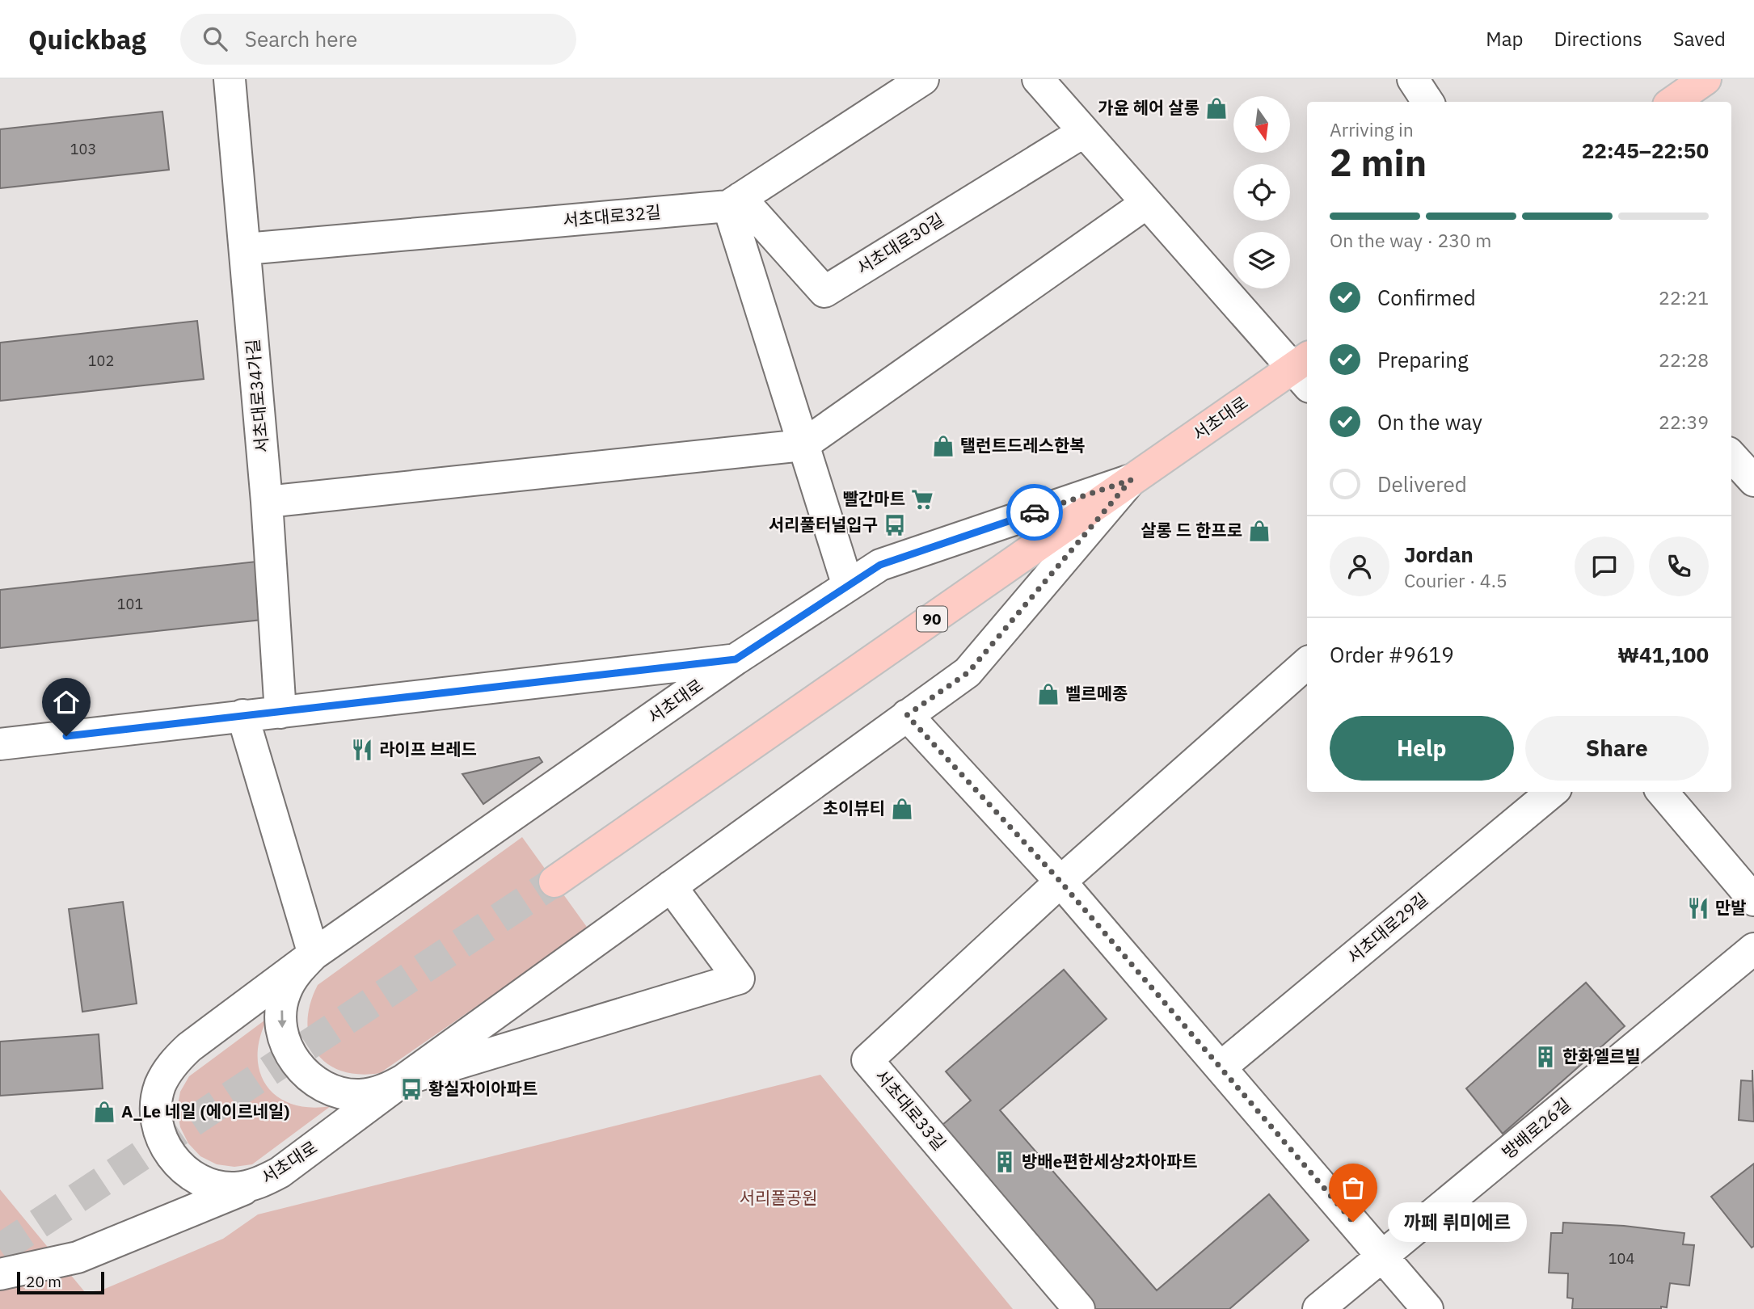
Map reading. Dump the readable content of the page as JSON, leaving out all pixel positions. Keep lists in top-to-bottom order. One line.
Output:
{"streets":{"main road":["서초대로","90"],"street":["서초대로32길","서초대로30길","서초대로34가길","서초대로29길","서초대로33길","방배로26길"]},"crossings":[["서초대로32길","서초대로30길"],["서초대로32길","서초대로34가길"]],"parks":["서리풀공원"],"places":{"shop":["가윤 헤어 살롱","탤런트드레스한복","살롱 드 한프로","벨르메종","초이뷰티","A_Le 네일 (에이르네일)"],"supermarket":["빨간마트"],"bus stop":["서리풀터널입구","황실자이아파트"],"restaurant":["라이프 브레드","만발"],"building":["한화엘르빌","방배e편한세상2차아파트"],"other":["까페 뤼미에르"]},"house_numbers":["103","102","101","104"],"scale_bar":"20 m","north":"bottom","page":{"header":"Quickbag","search":"Search here","nav":["Map","Directions","Saved"],"heading":["2 min","Arriving in","22:45–22:50"],"panel":["Jordan","Courier · 4.5","Order #9619","₩41,100"],"bar":"On the way · 230 m","list":[["Confirmed","22:21"],["Preparing","22:28"],["On the way","22:39"],"Delivered"],"buttons":["Help","Share"],"bubble":"까페 뤼미에르","scale":"20 m"}}
